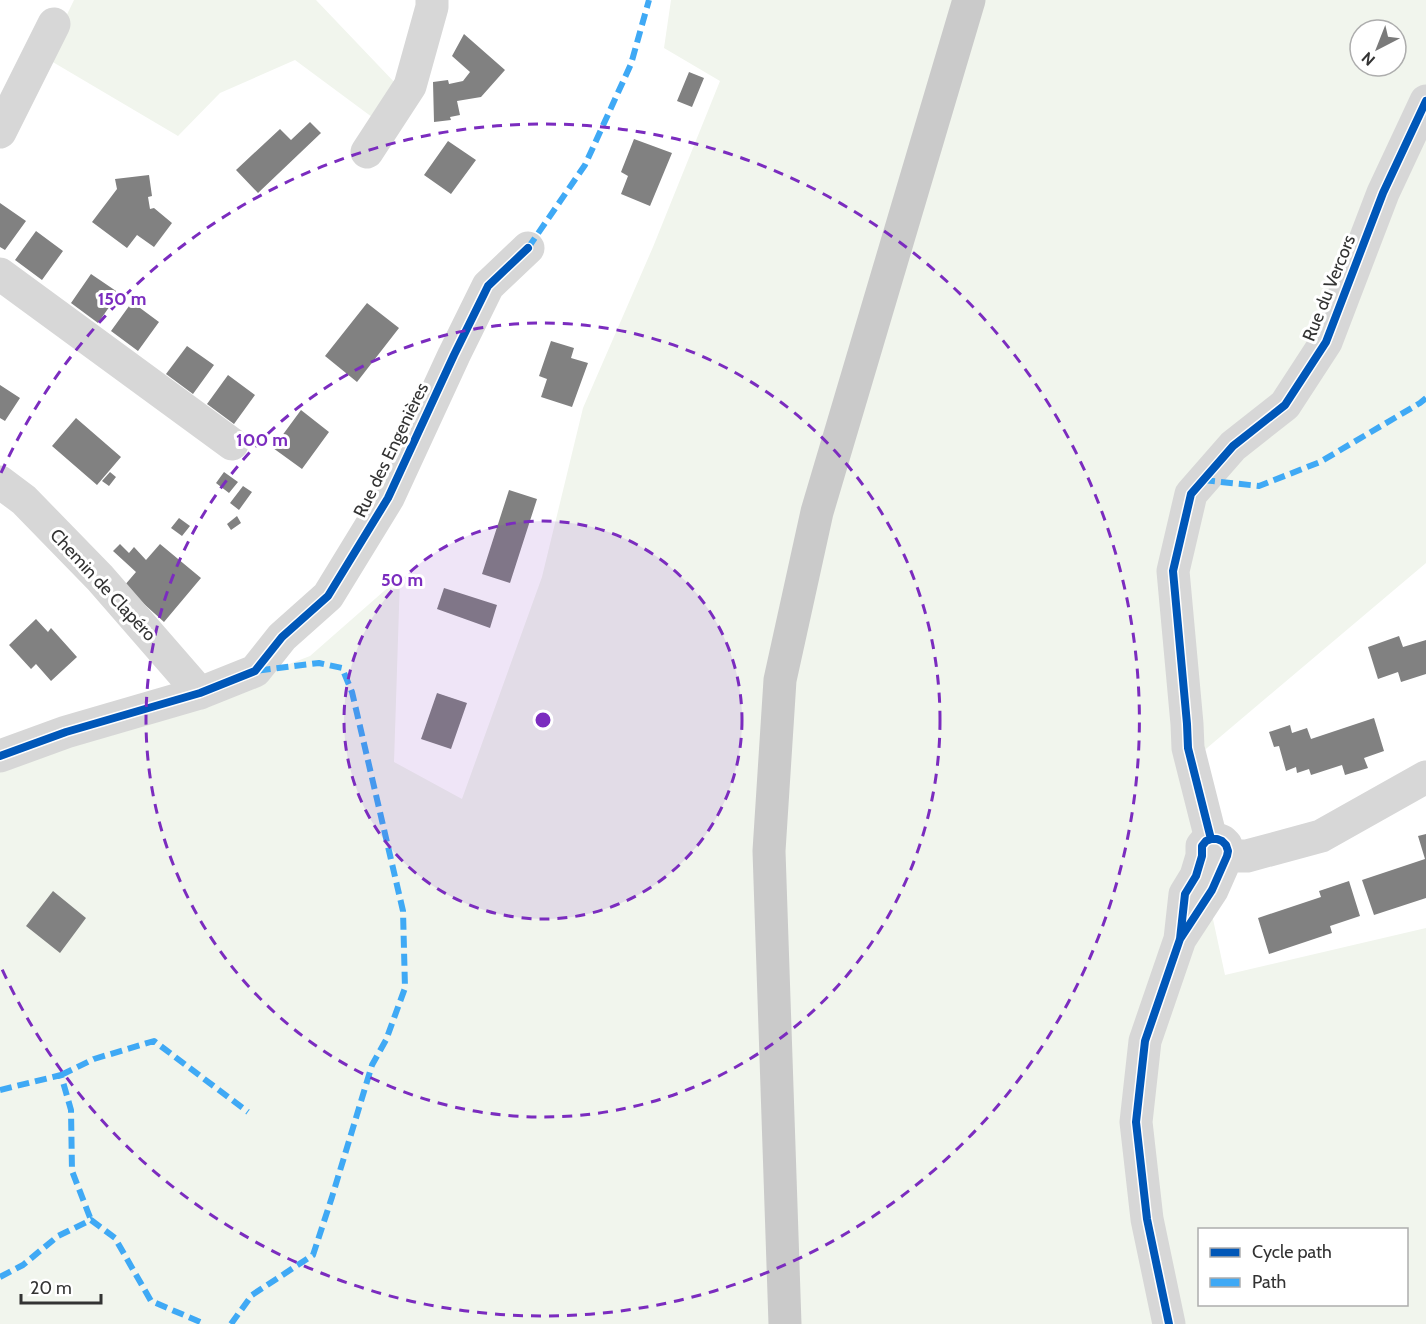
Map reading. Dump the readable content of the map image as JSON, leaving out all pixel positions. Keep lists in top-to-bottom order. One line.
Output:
{"streets":{"street":["Rue du Vercors","Rue des Engenières","Chemin de Clapéro"]},"crossings":[["Rue des Engenières","Chemin de Clapéro"]],"legend":["Cycle path","Path"],"scale_bar":"20 m","north":"bottom left","rings":["150 m","100 m","50 m"]}
